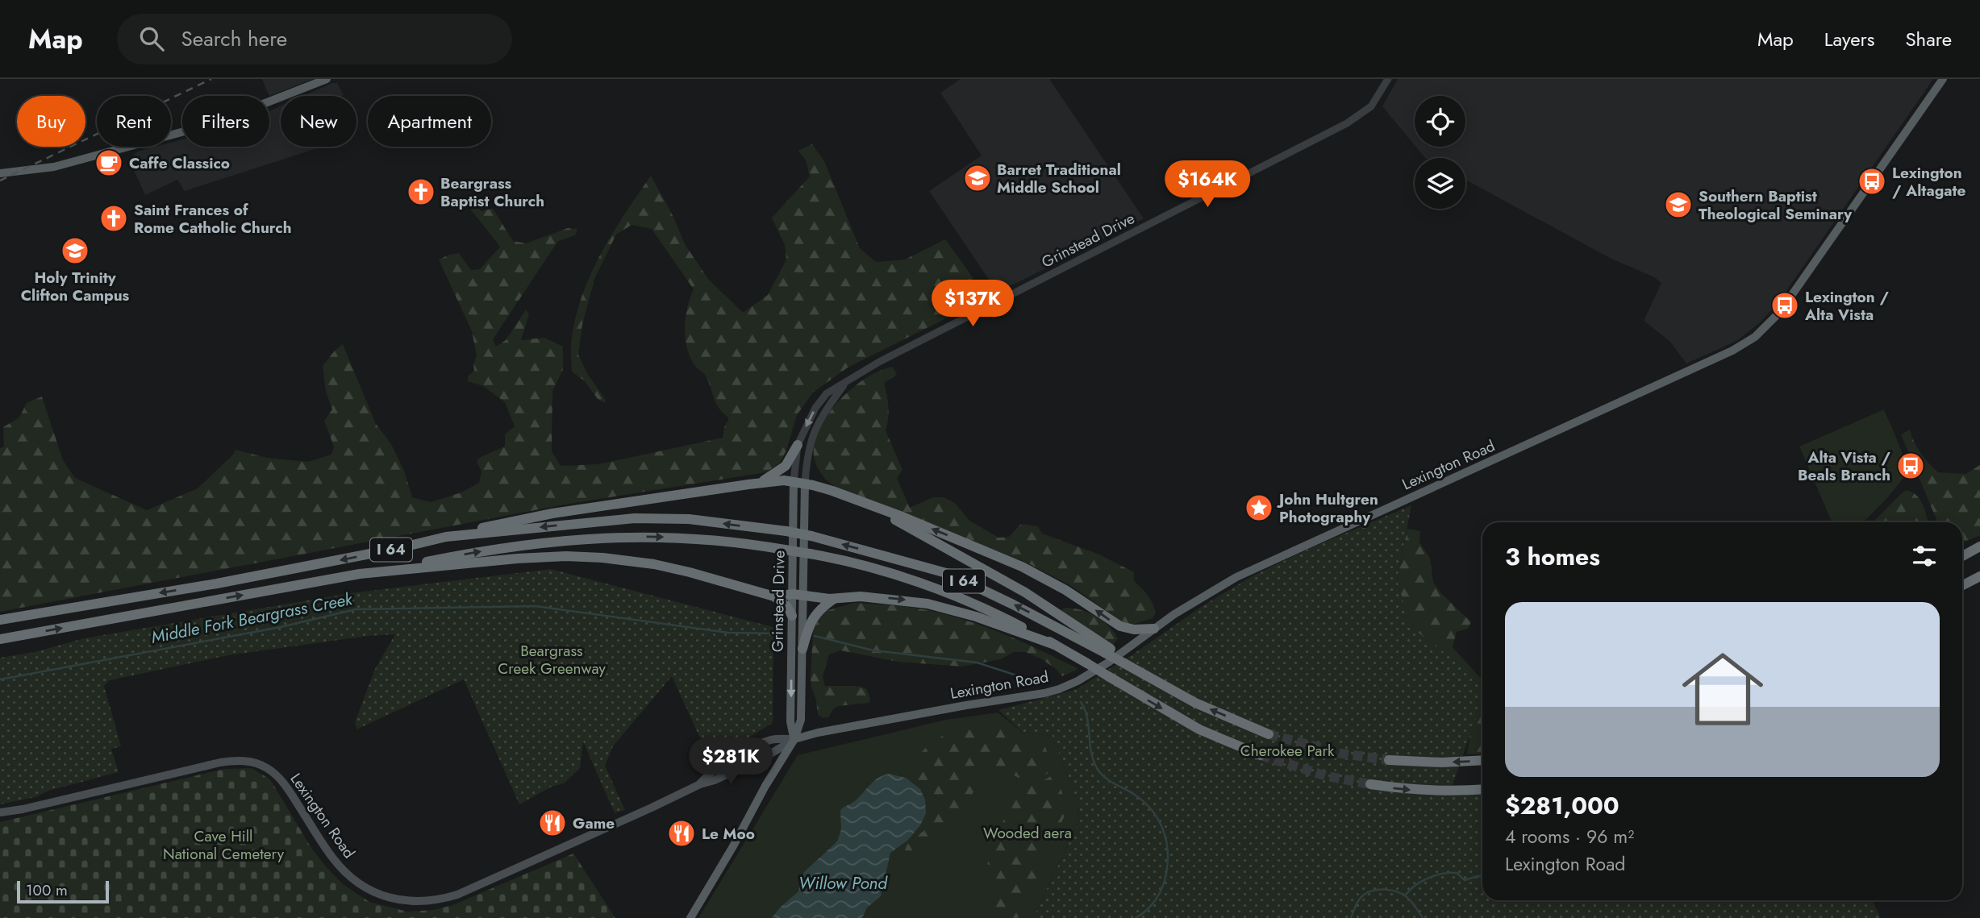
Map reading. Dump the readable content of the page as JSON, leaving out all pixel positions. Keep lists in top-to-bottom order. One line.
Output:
{"streets":{"highway":["I 64"],"main road":["Grinstead Drive","Lexington Road"]},"crossings":[["Grinstead Drive","Lexington Road"]],"water":["Middle Fork Beargrass Creek","Willow Pond"],"parks":["Beargrass Creek Greenway","Cherokee Park","Wooded aera","Cave Hill National Cemetery"],"places":{"cafe":["Caffe Classico"],"school or university":["Barret Traditional Middle School","Southern Baptist Theological Seminary","Holy Trinity Clifton Campus"],"bus stop":["Lexington / Altagate","Lexington / Alta Vista","Alta Vista / Beals Branch"],"church":["Beargrass Baptist Church","Saint Frances of Rome Catholic Church"],"place":["John Hultgren Photography"],"restaurant":["Game","Le Moo"]},"scale_bar":"100 m","page":{"header":"Map","search":"Search here","nav":["Map","Layers","Share"],"chip":["Buy","Rent","Filters","New","Apartment"],"price":["$164K","$137K","$281K"],"heading":"3 homes","list":[{"name":"$281,000","note":"4 rooms · 96 m² · Lexington Road"}],"scale":"100 m"}}
